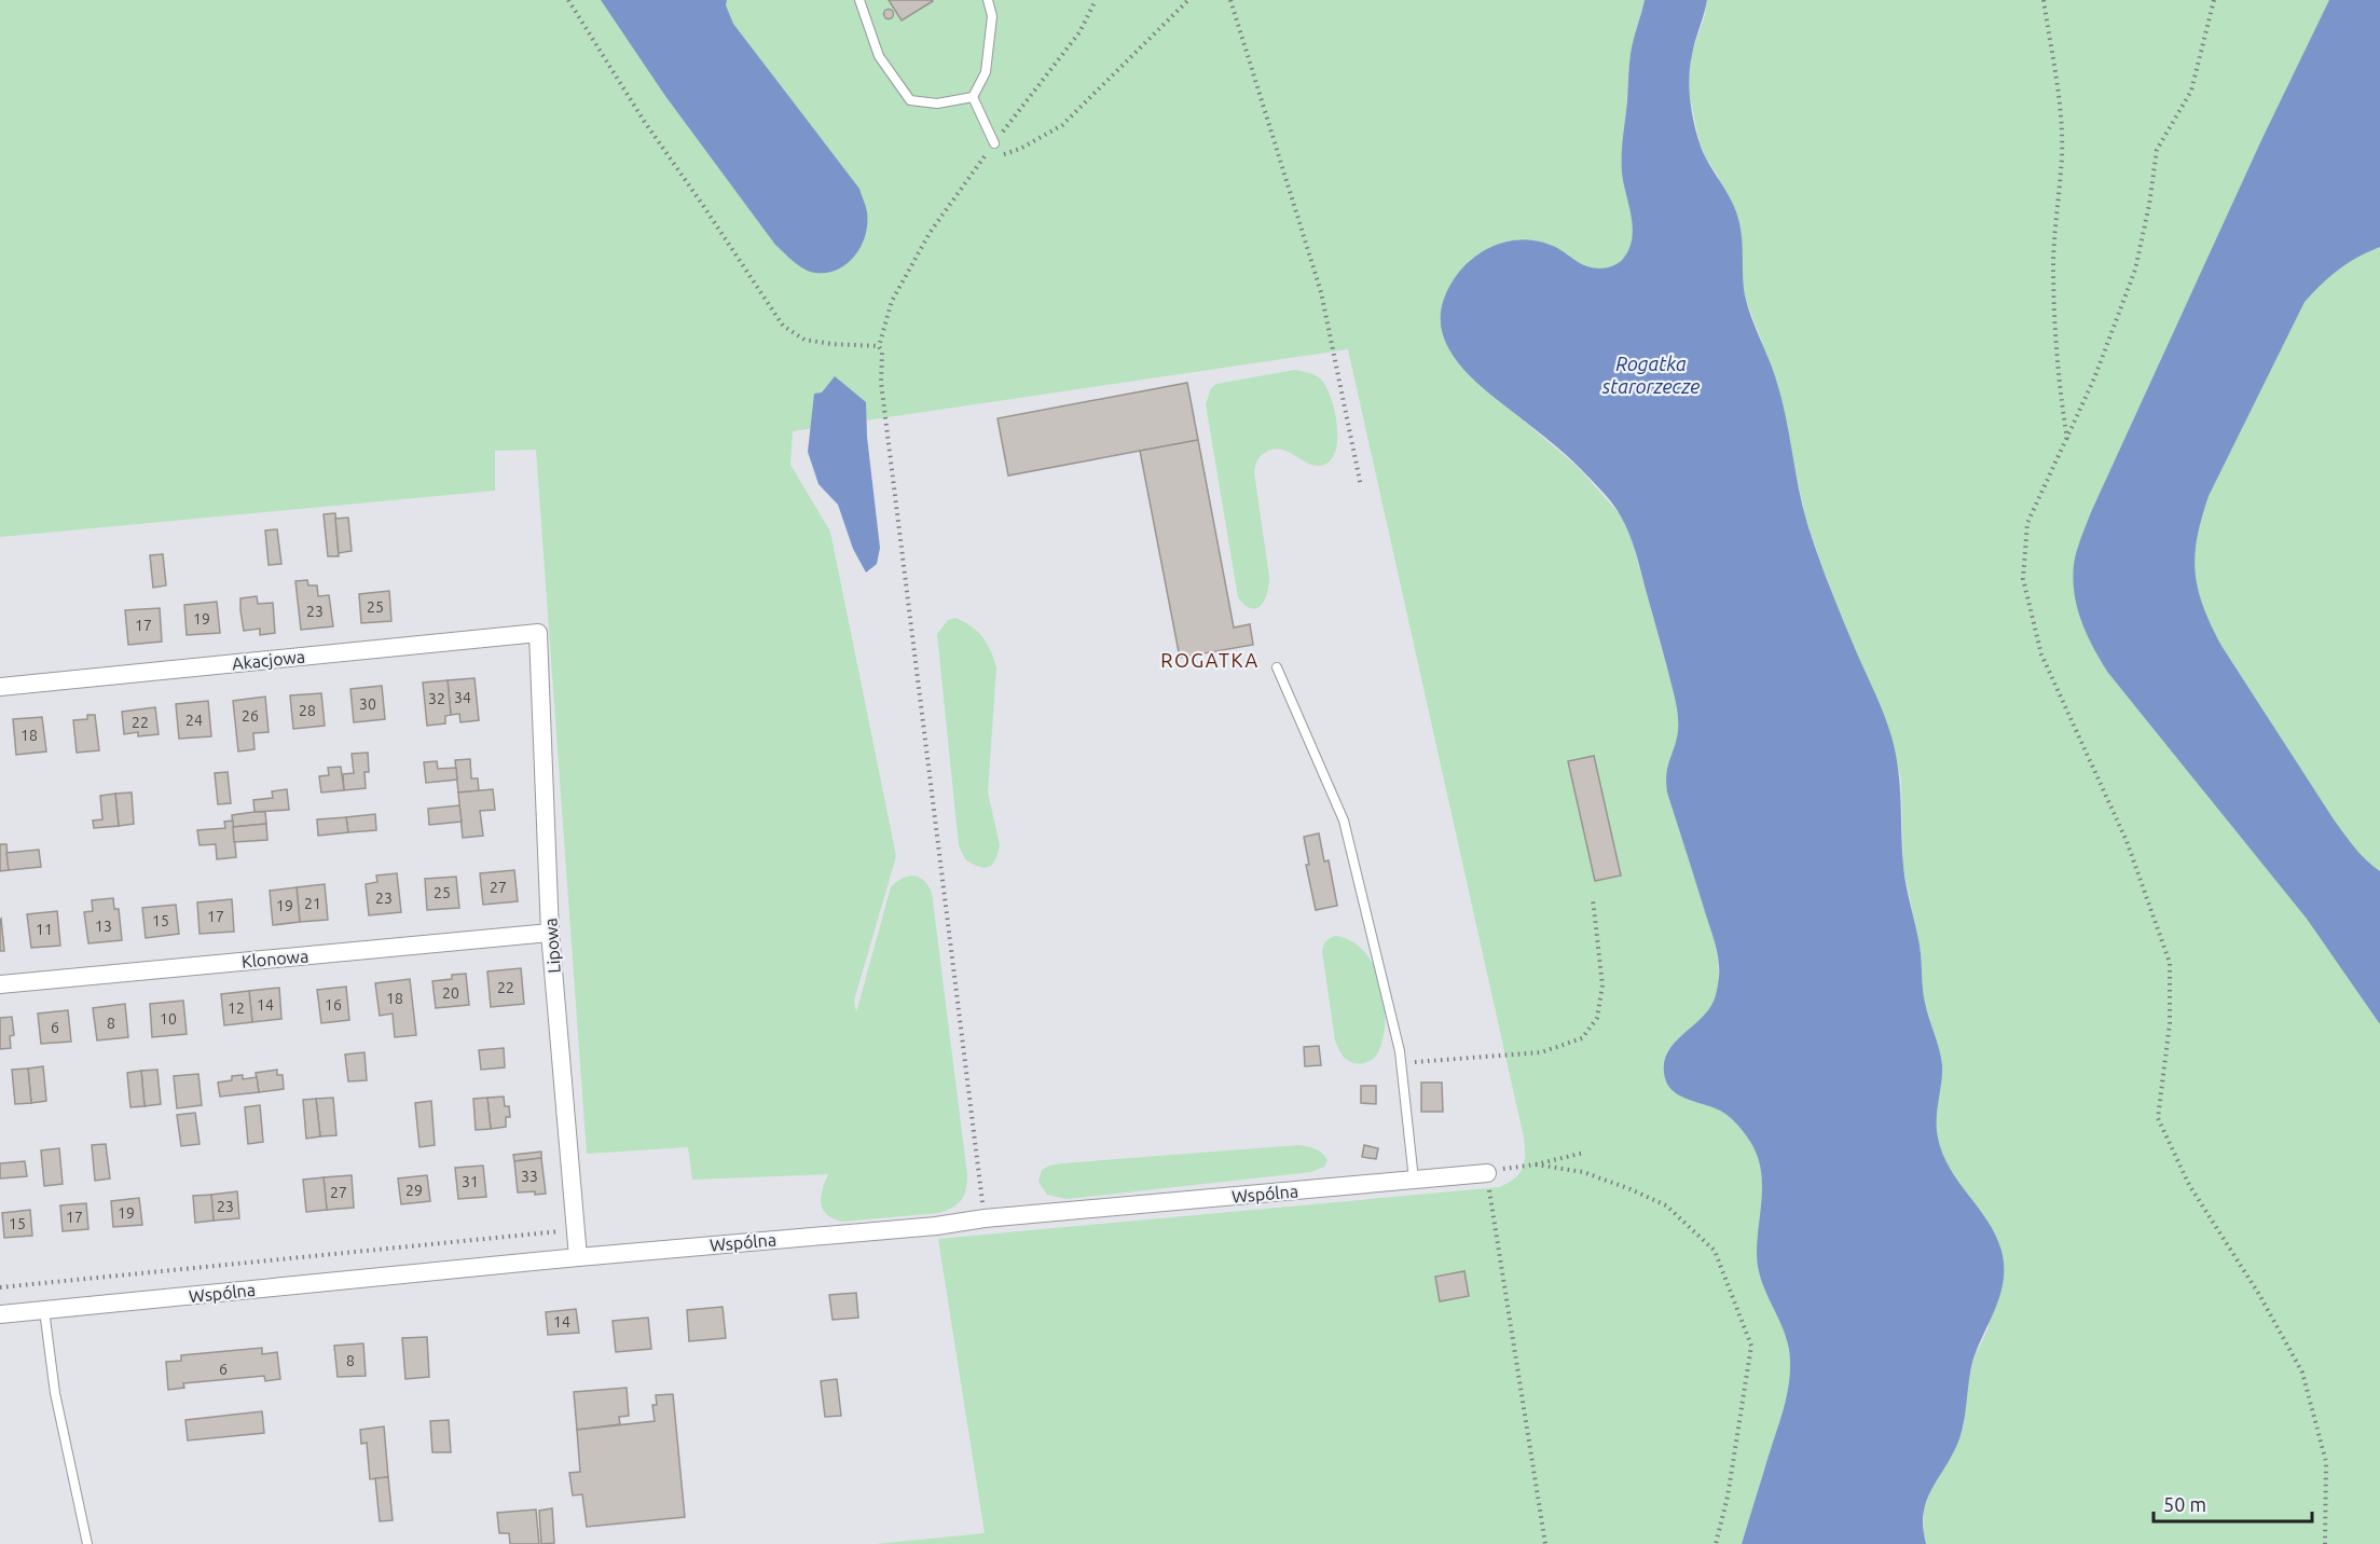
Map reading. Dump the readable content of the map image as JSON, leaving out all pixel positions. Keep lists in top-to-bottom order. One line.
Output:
{"streets":{"street":["Akacjowa","Lipowa","Klonowa","Wspólna"]},"crossings":[["Akacjowa","Lipowa"],["Lipowa","Klonowa"],["Lipowa","Wspólna"]],"districts":["ROGATKA"],"water":["Rogatka starorzecze"],"house_numbers":["25","23","19","17","34","32","30","28","26","24","22","18","27","25","23","21","19","17","15","13","11","22","20","18","14","16","12","10","8","6","33","31","29","27","23","19","17","15","14","8","6"],"scale_bar":"50 m"}
